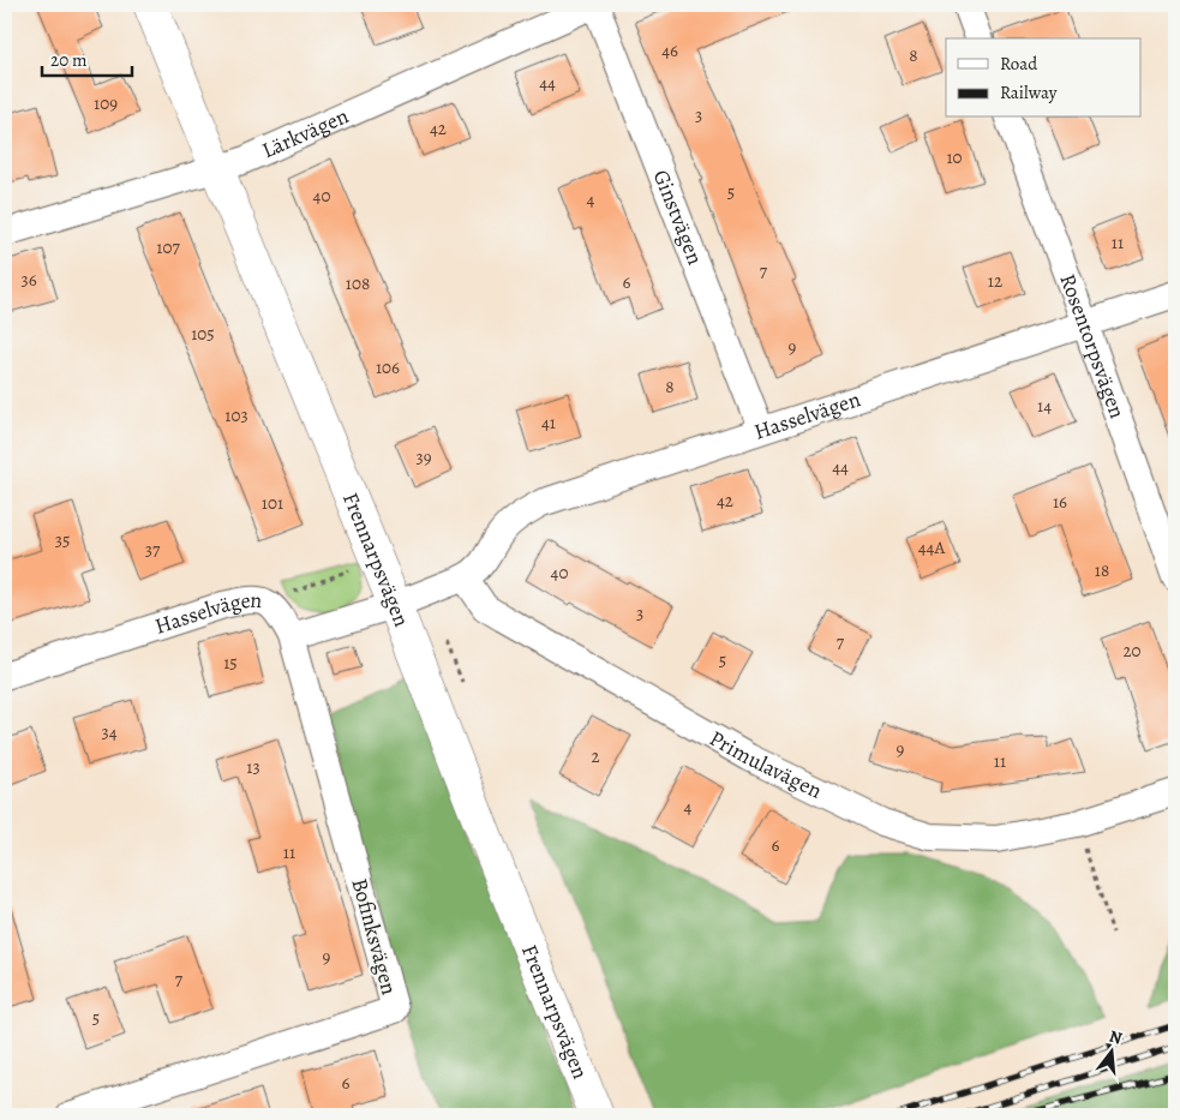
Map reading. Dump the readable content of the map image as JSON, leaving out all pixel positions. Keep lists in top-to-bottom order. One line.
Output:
{"streets":{"street":["Lärkvägen","Ginstvägen","Rosentorpsvägen","Hasselvägen","Frennarpsvägen","Primulavägen","Bofinksvägen"]},"crossings":[["Lärkvägen","Ginstvägen"],["Lärkvägen","Frennarpsvägen"],["Ginstvägen","Hasselvägen"],["Rosentorpsvägen","Hasselvägen"],["Hasselvägen","Primulavägen"],["Hasselvägen","Bofinksvägen"]],"house_numbers":["46","8","44","109","3","42","10","5","40","4","11","107","7","36","12","6","108","105","9","106","8","14","103","41","39","44","42","16","101","35","44A","37","18","40","3","7","20","5","15","34","9","2","11","13","4","6","11","9","7","5","6"],"legend":["Road","Railway"],"scale_bar":"20 m","north":"top"}
